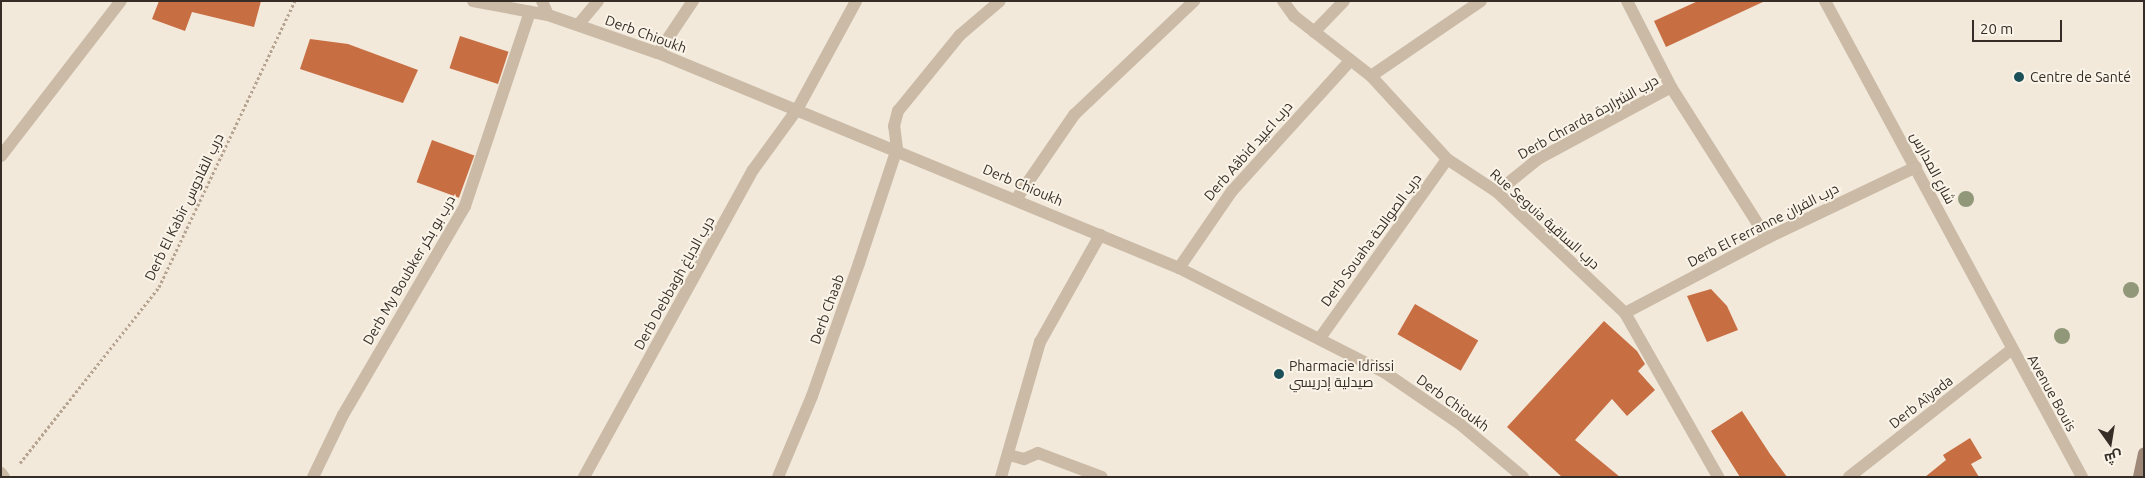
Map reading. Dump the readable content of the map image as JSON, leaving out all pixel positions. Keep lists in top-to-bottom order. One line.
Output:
{"streets":{"street":["Derb Chioukh","Derb Chrarda درب الشراردة","Derb Aâbid درب اعبيد","شارع المدارس","Rue Seguia درب الساقية","Derb El Ferranne درب الفران","Derb Souaha درب الصوالحة","Derb My Boubker درب بو بكر","Derb Debbagh درب الدباغ","Derb Chaab","Avenue Bouis","Derb Aîyada"],"path":["Derb El Kabir درب القادوس"]},"crossings":[["Derb Chioukh","Derb Aâbid درب اعبيد"],["Derb Chioukh","Derb Souaha درب الصوالحة"],["Derb Chioukh","Derb My Boubker درب بو بكر"],["Derb Chioukh","Derb Debbagh درب الدباغ"],["Derb Chioukh","Derb Chaab"],["Derb Chrarda درب الشراردة","Rue Seguia درب الساقية"],["Derb Aâbid درب اعبيد","Rue Seguia درب الساقية"],["شارع المدارس","Derb El Ferranne درب الفران"],["شارع المدارس","Avenue Bouis"],["شارع المدارس","Derb Aîyada"],["Rue Seguia درب الساقية","Derb El Ferranne درب الفران"],["Rue Seguia درب الساقية","Derb Souaha درب الصوالحة"],["Avenue Bouis","Derb Aîyada"]],"places":["Centre de Santé","Pharmacie Idrissi صيدلية إدريسي"],"scale_bar":"20 m","north":"bottom"}
